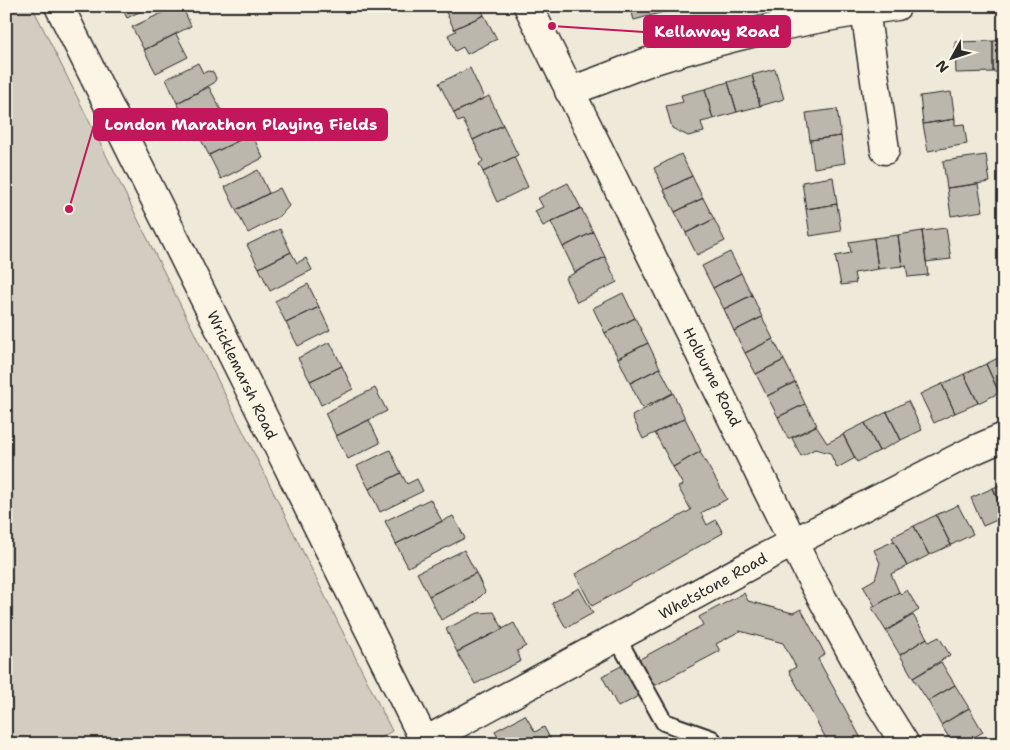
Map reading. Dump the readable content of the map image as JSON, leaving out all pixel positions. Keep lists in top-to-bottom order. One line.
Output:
{"streets":{"street":["Wricklemarsh Road","Holburne Road","Whetstone Road"]},"crossings":[["Wricklemarsh Road","Whetstone Road"],["Holburne Road","Whetstone Road"]],"places":["Kellaway Road","London Marathon Playing Fields"],"north":"bottom left"}
